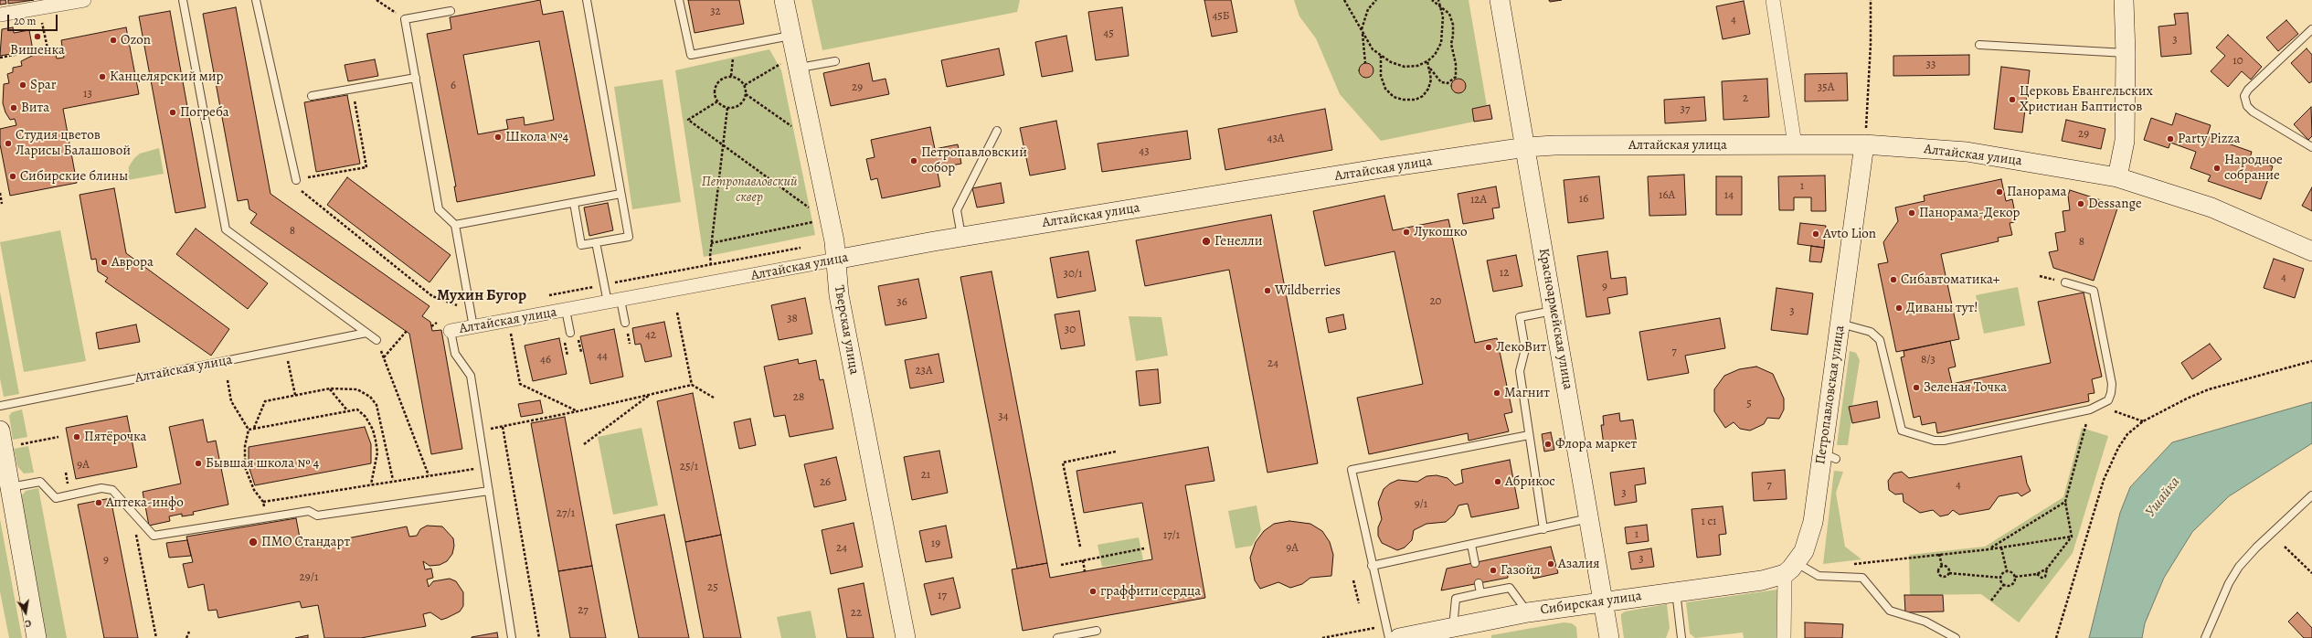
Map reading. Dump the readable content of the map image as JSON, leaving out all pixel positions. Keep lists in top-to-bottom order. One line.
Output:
{"streets":{"main road":["Алтайская улица","Красноармейская улица","Тверская улица","Петропавловская улица","Сибирская улица"]},"crossings":[["Алтайская улица","Красноармейская улица"],["Алтайская улица","Тверская улица"],["Алтайская улица","Петропавловская улица"],["Красноармейская улица","Сибирская улица"],["Петропавловская улица","Сибирская улица"]],"districts":["Мухин Бугор"],"water":["Ушайка"],"parks":["Петропавловский сквер"],"places":["Вишенка","Ozon","Канцелярский мир","Spar","Церковь Евангельских Христиан Баптистов","Вита","Погреба","Школа №4","Party Pizza","Студия цветов Ларисы Балашовой","Петропавловский собор","Народное собрание","Сибирские блины","Панорама","Dessange","Панорама-Декор","Лукошко","Avto Lion","Генелли","Аврора","Сибавтоматика+","Wildberries","Диваны тут!","ЛекоВит","Зеленая Точка","Магнит","Пятёрочка","Флора маркет","Бывшая школа № 4","Абрикос","Аптека-инфо","ПМО Стандарт","Азалия","Газойл","граффити сердца"],"house_numbers":["32","45Б","4","45","3","10","33","6","29","35А","13","2","37","29","43А","43","1","16А","14","16","12А","8","8","12","30/1","4","9","20","36","3","38","30","42","7","44","46","8/3","24","23А","28","5","34","9А","25/1","21","26","7","4","3","9/1","27/1","1 с1","1","17/1","19","24","9А","3","9","29/1","25","17","27","22"],"scale_bar":"20 m","north":"bottom"}
